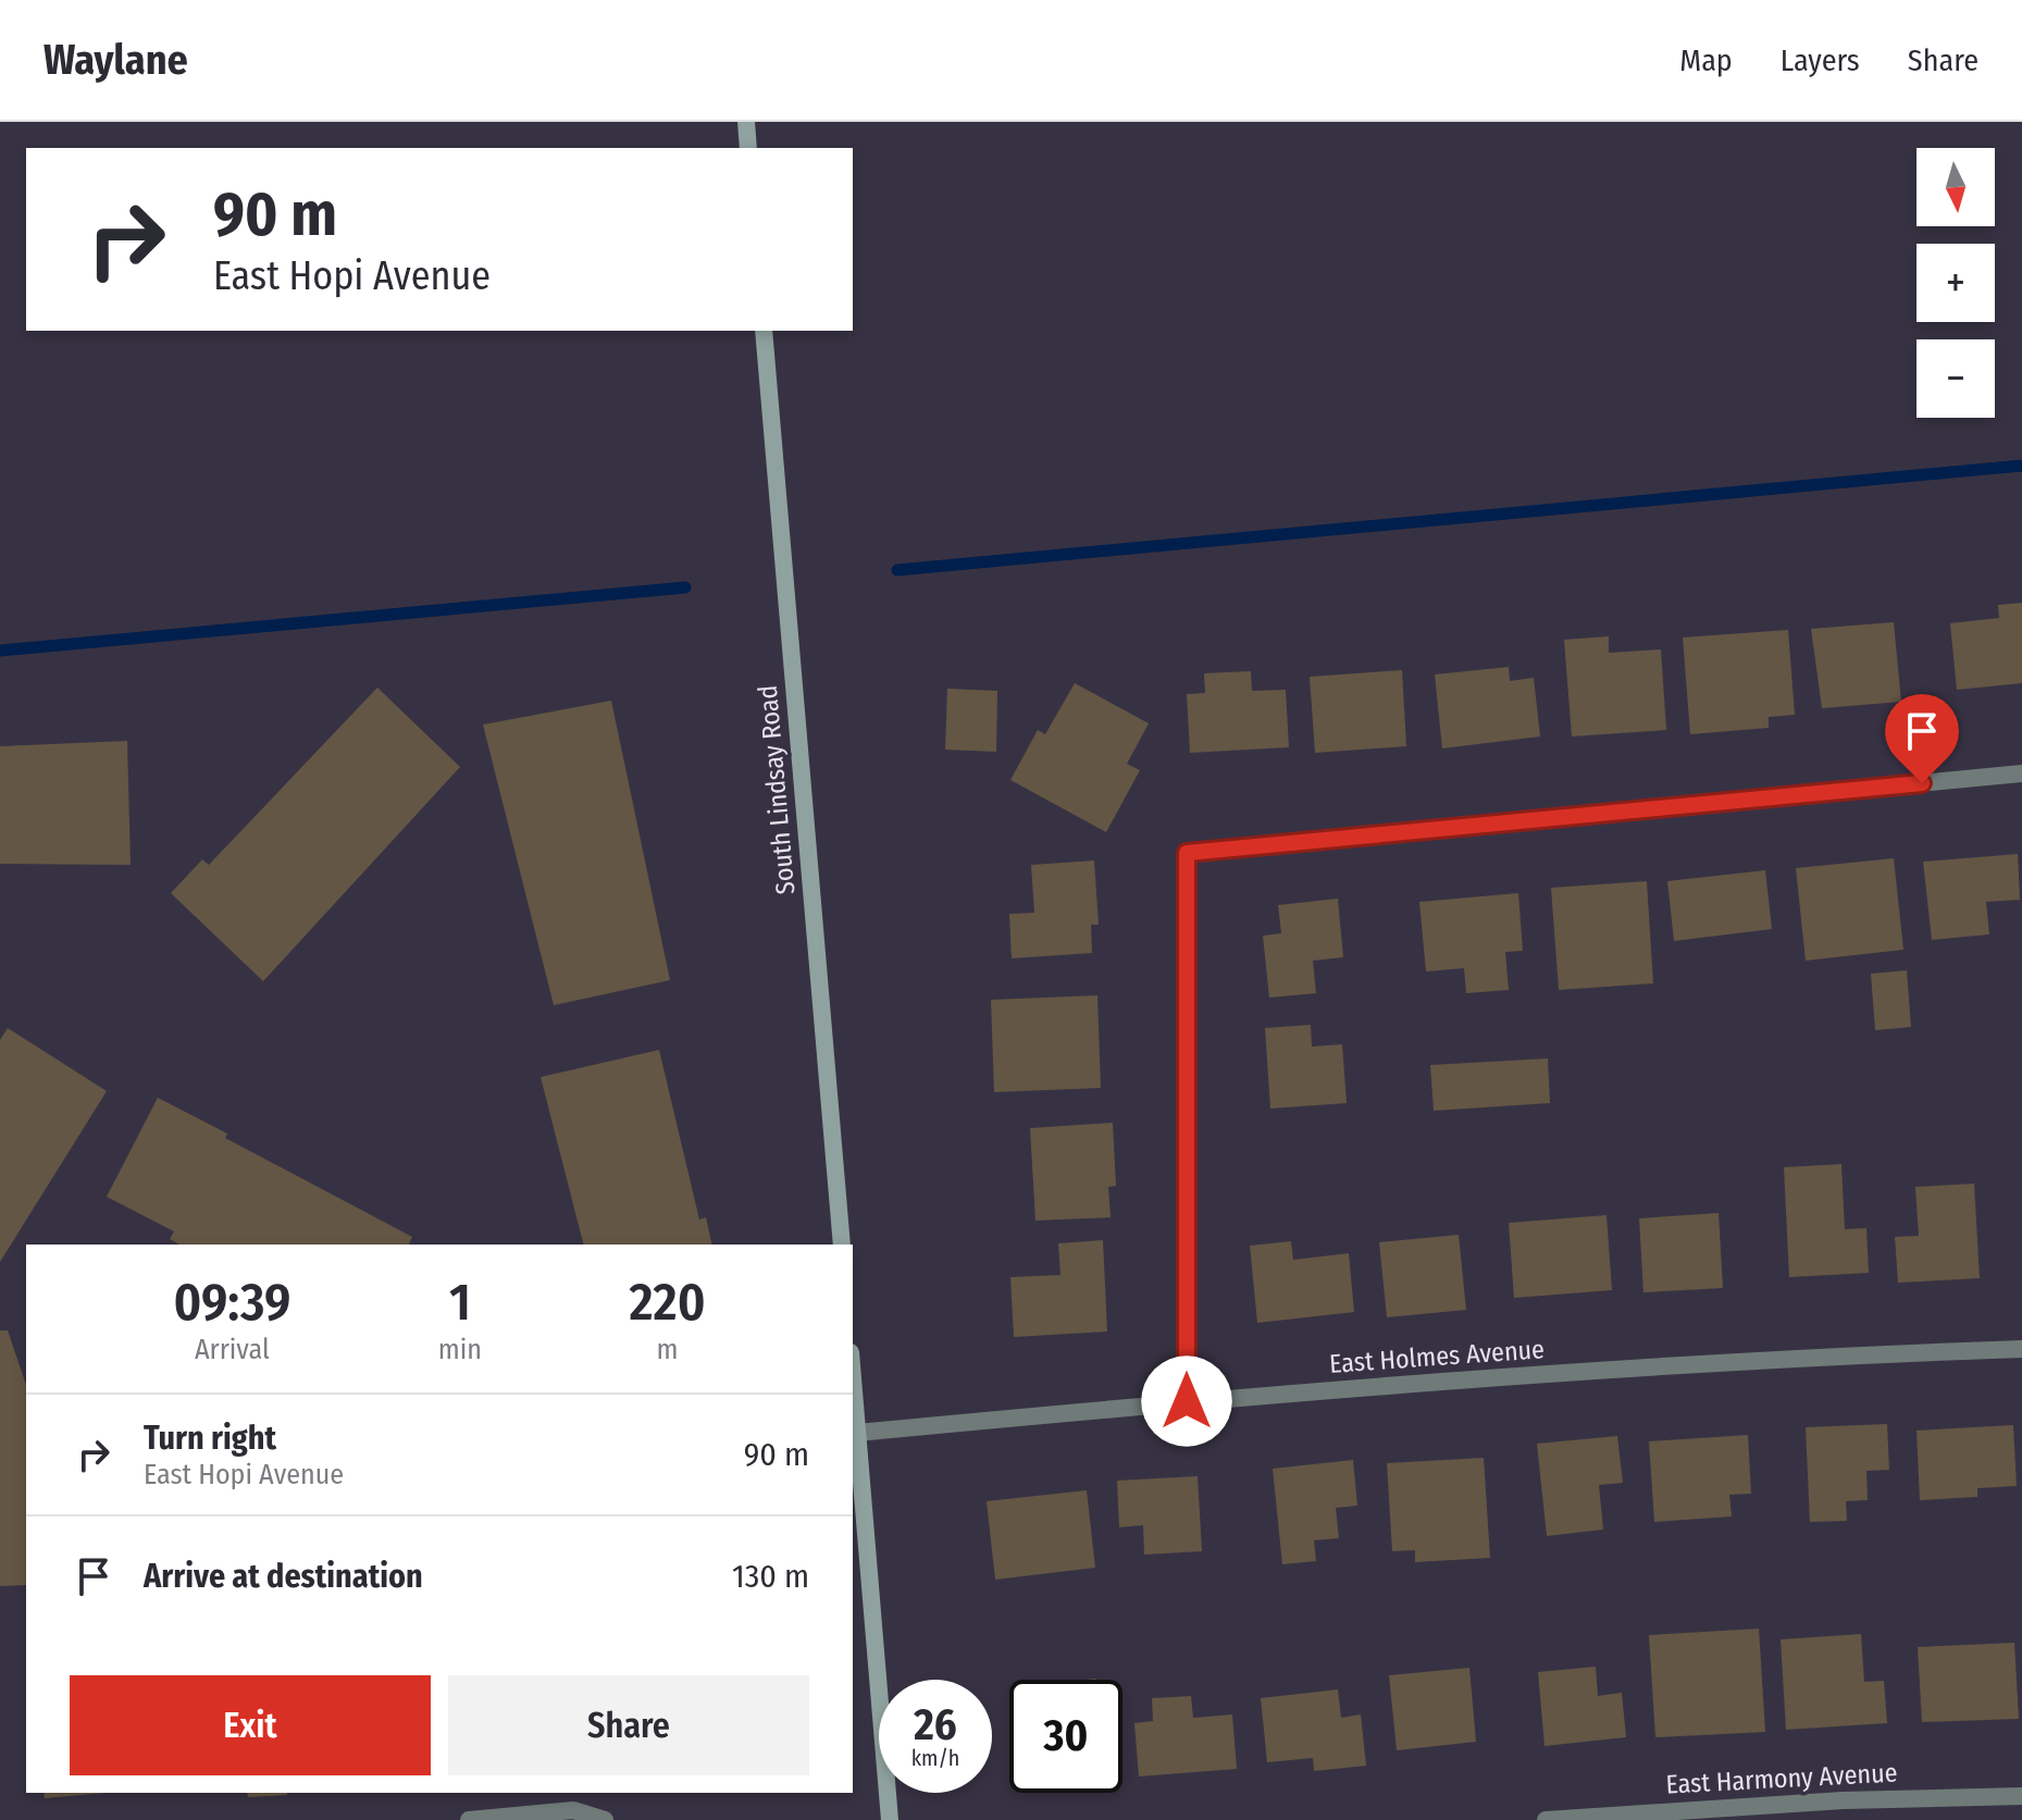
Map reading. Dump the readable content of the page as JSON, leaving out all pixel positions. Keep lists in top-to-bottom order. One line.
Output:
{"streets":{"main road":["South Lindsay Road"],"street":["East Holmes Avenue","East Harmony Avenue"]},"north":"bottom","page":{"header":"Waylane","nav":["Map","Layers","Share"],"map_buttons":["+","−"],"turn":["90 m","East Hopi Avenue"],"eta":["09:39","Arrival","1","min","220","m"],"list":[{"name":"Turn right","note":"East Hopi Avenue","value":"90 m"},{"name":"Arrive at destination","value":"130 m"}],"buttons":["Exit","Share"],"speed":"26 km/h","limit":"30"}}
